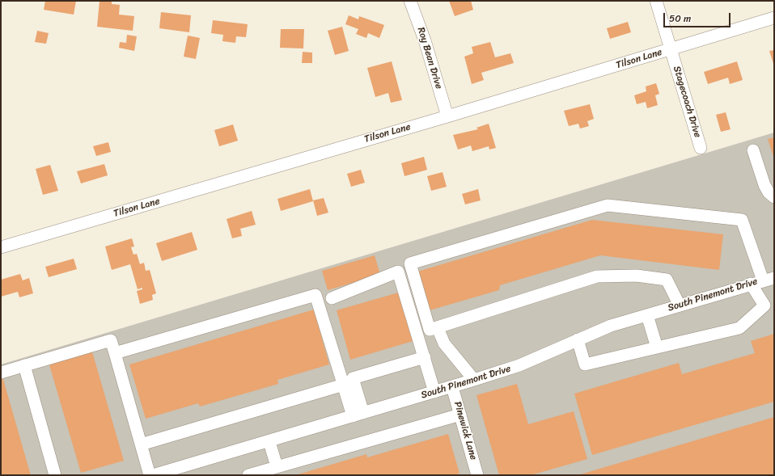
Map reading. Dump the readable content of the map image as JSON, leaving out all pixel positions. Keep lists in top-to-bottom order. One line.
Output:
{"streets":{"street":["Roy Bean Drive","Tilson Lane","Stagecoach Drive","South Pinemont Drive","Pinewick Lane"]},"crossings":[["Roy Bean Drive","Tilson Lane"],["Tilson Lane","Stagecoach Drive"],["South Pinemont Drive","Pinewick Lane"]],"scale_bar":"50 m"}
